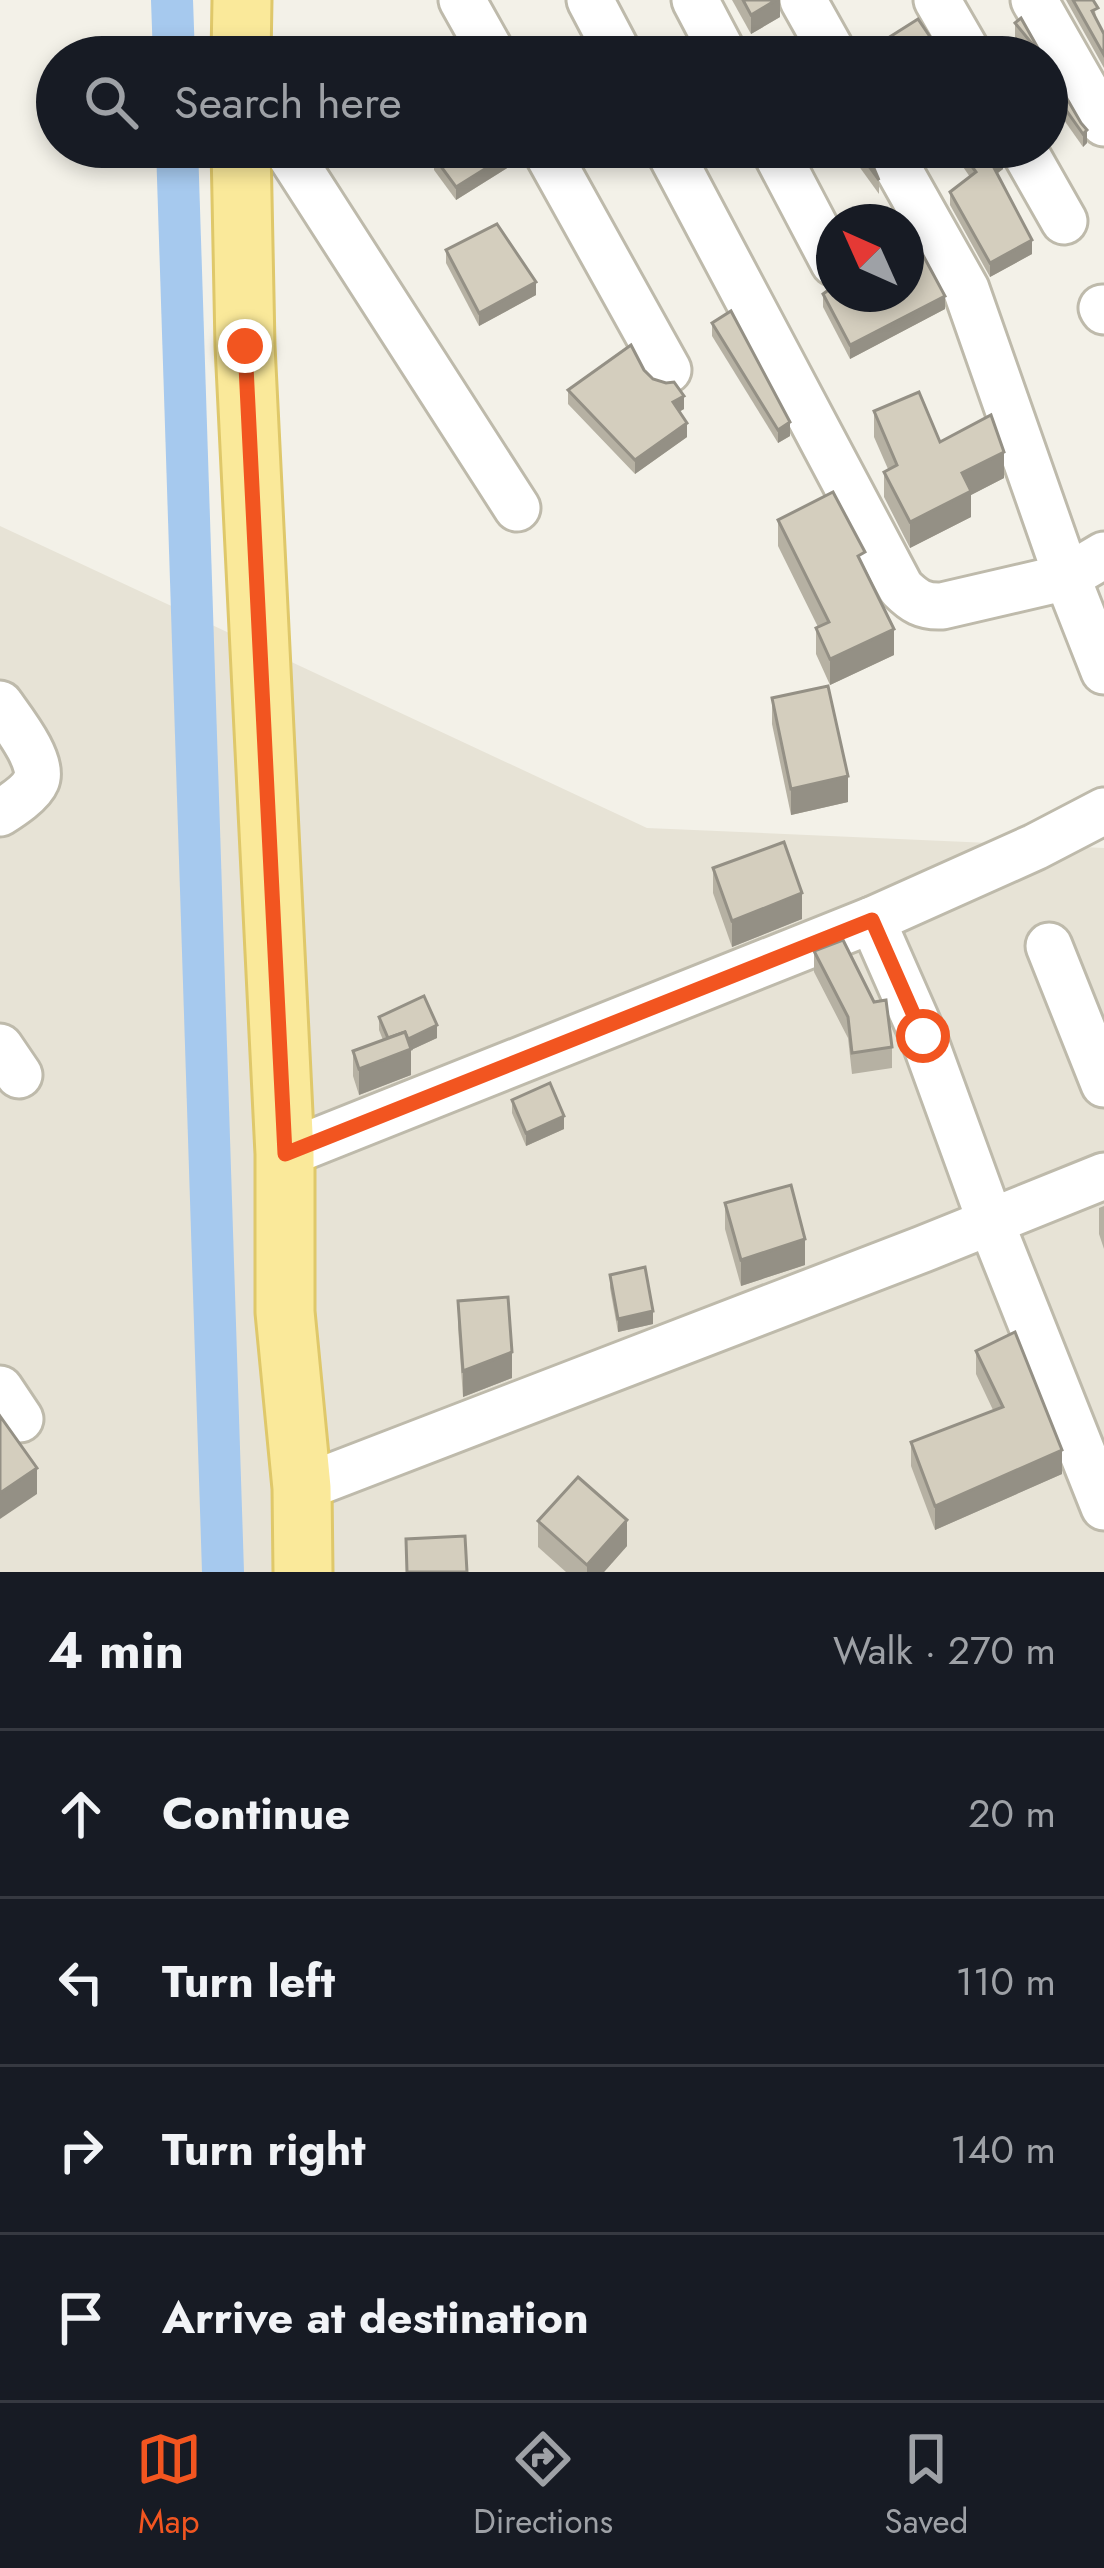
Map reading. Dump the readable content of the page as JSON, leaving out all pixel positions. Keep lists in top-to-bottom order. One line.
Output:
{"north":"top left","page":{"search":"Search here","heading":["4 min","Walk · 270 m"],"list":[["Continue","20 m"],["Turn left","110 m"],["Turn right","140 m"],"Arrive at destination"],"nav":["Map","Directions","Saved"]}}
